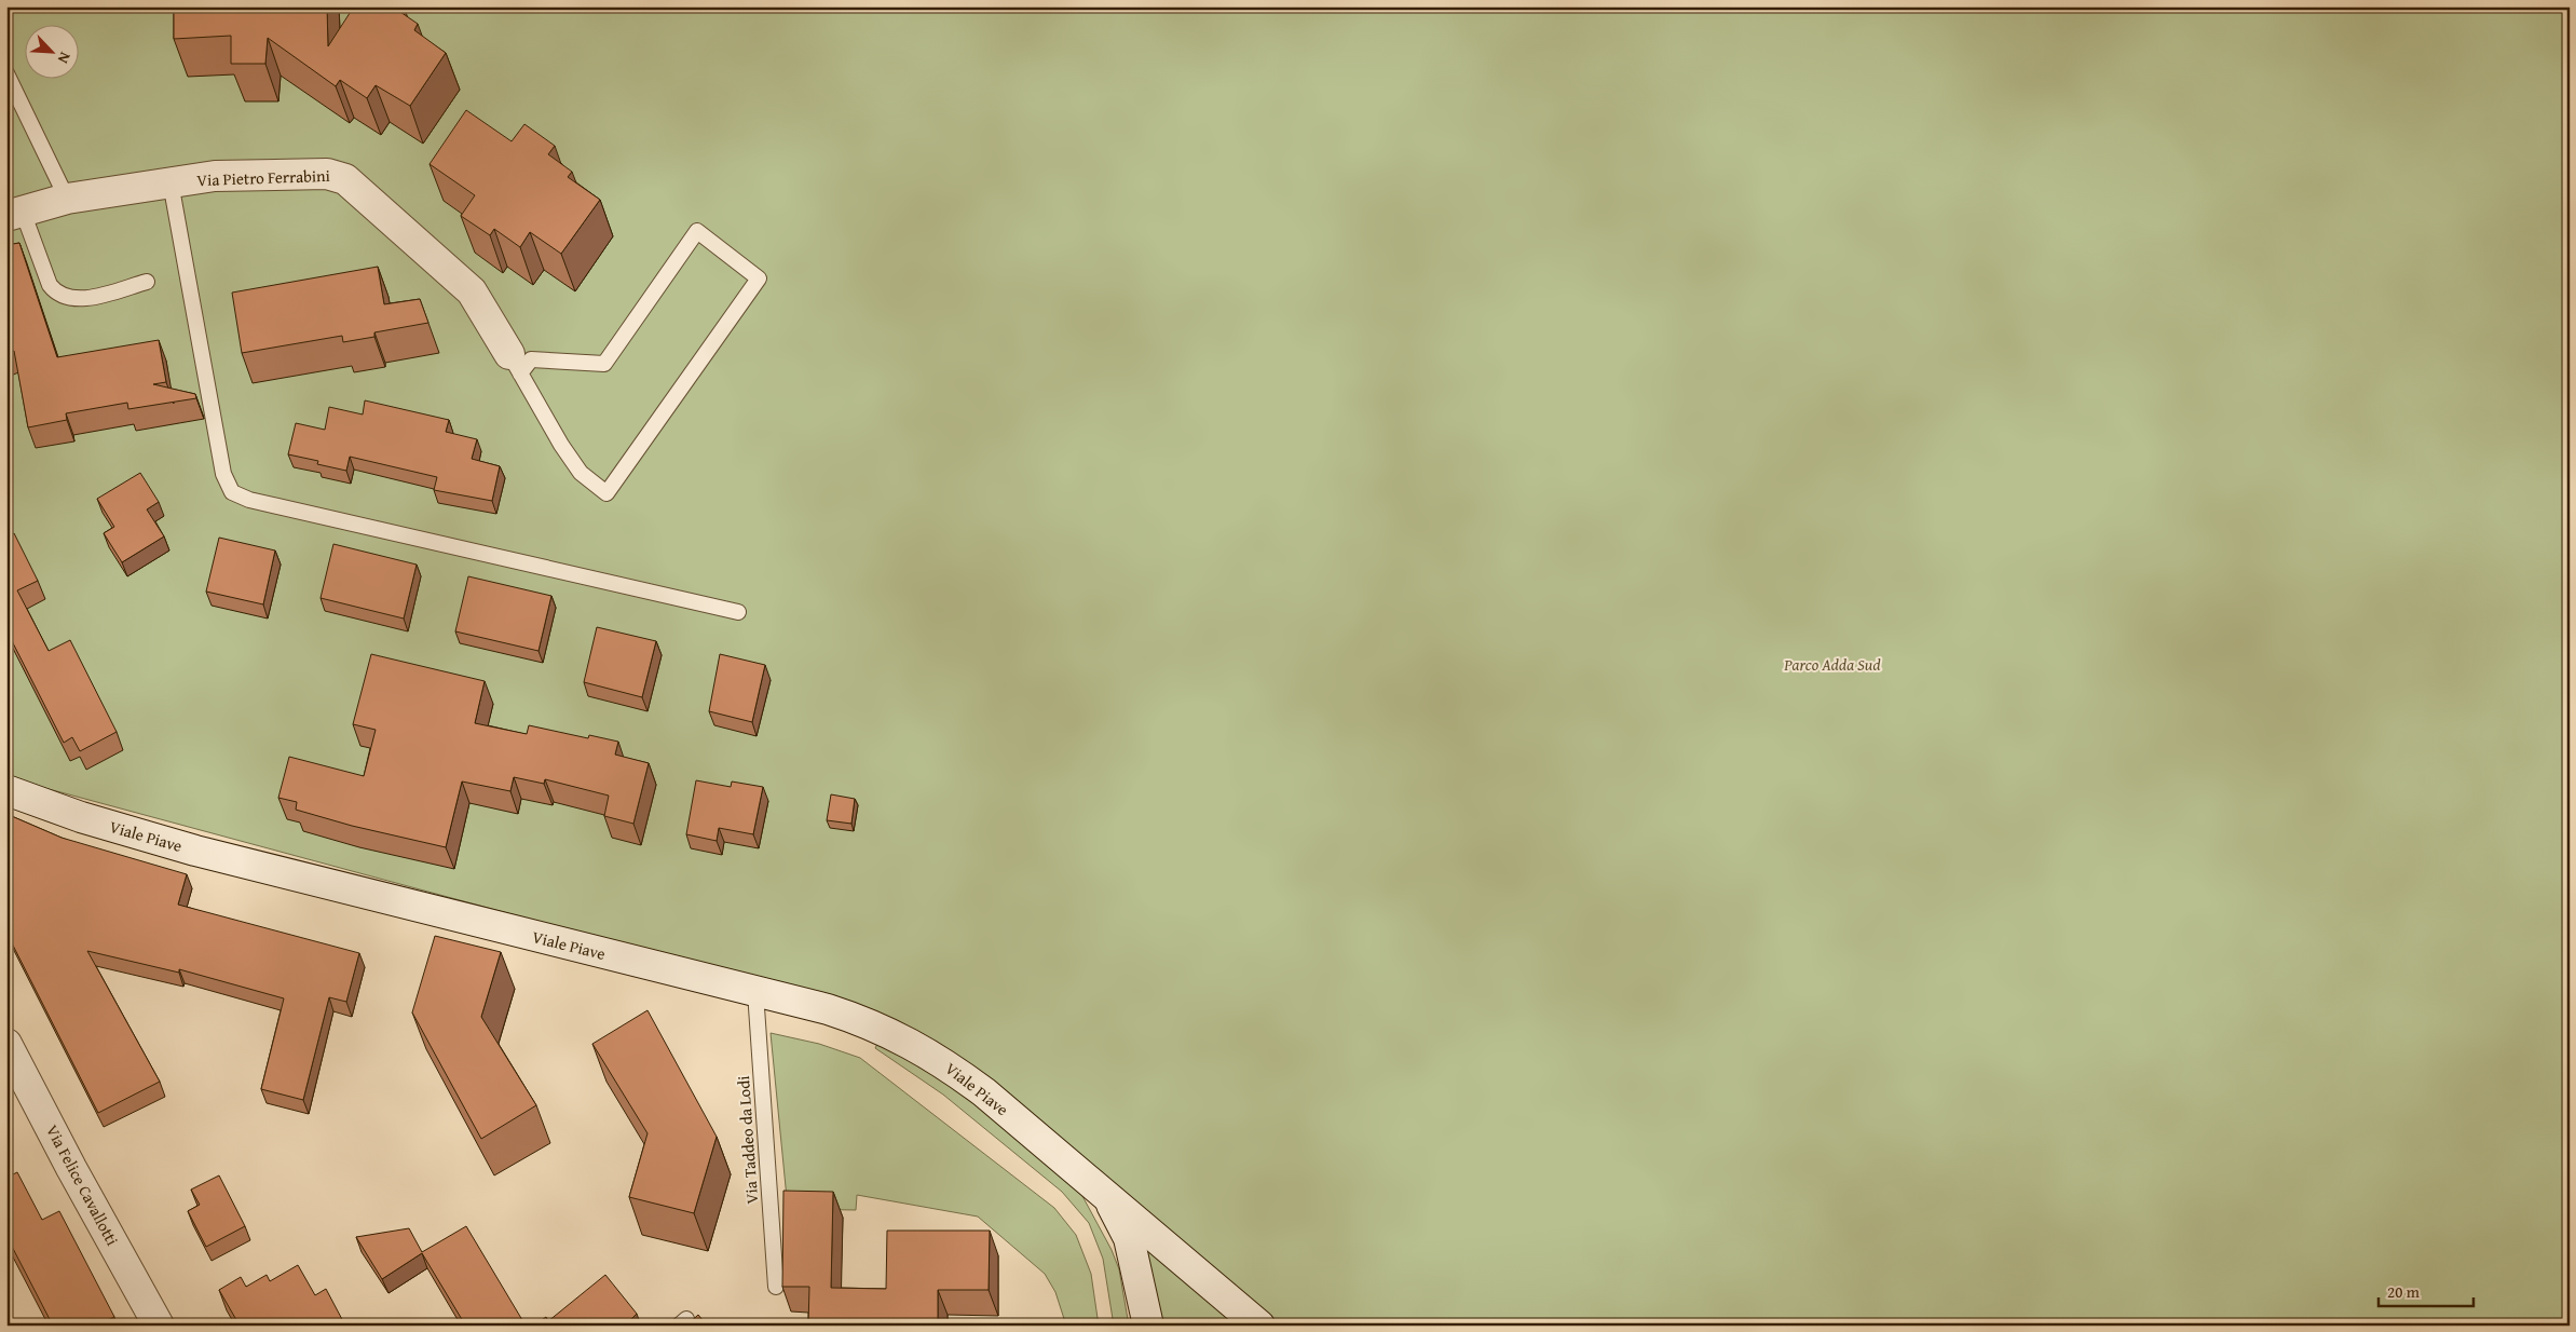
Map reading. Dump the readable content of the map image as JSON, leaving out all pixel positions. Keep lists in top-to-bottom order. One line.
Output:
{"streets":{"street":["Via Pietro Ferrabini","Viale Piave","Via Felice Cavallotti"],"lane":["Via Taddeo da Lodi"]},"crossings":[["Viale Piave","Via Taddeo da Lodi"]],"parks":["Parco Adda Sud"],"scale_bar":"20 m","north":"bottom right"}
